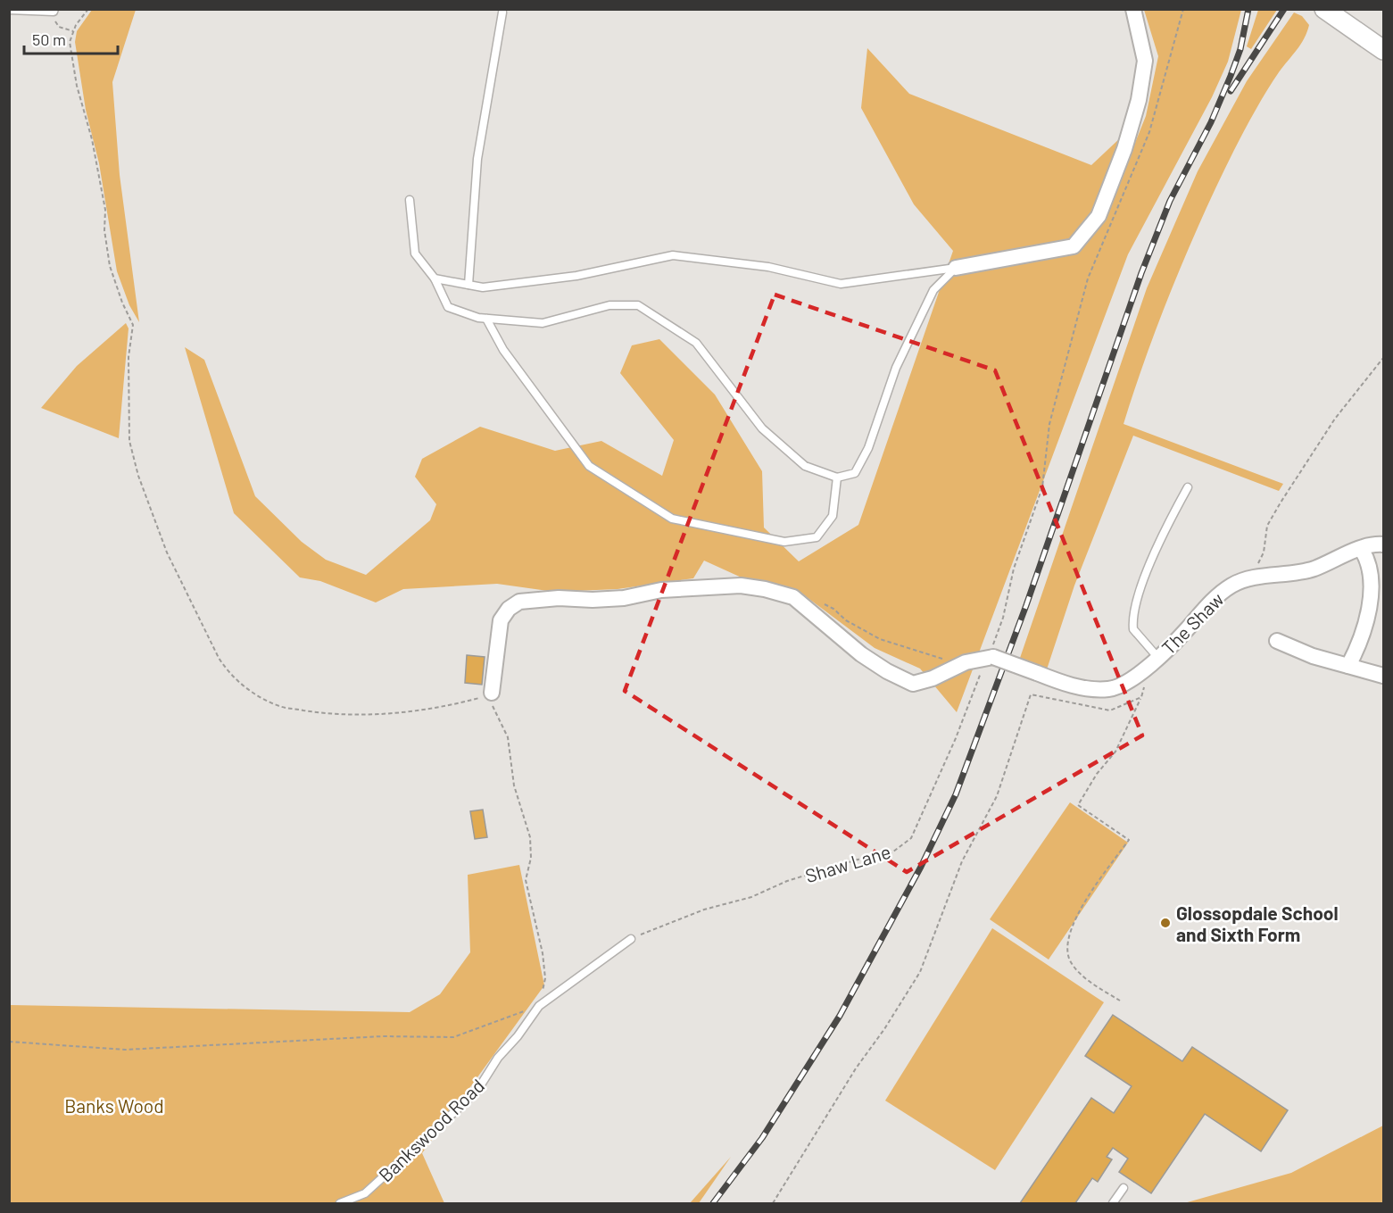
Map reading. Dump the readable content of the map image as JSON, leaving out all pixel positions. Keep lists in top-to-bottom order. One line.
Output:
{"streets":{"street":["The Shaw"],"lane":["Bankswood Road"],"path":["Shaw Lane"]},"crossings":[["The Shaw","Shaw Lane"],["Shaw Lane","Bankswood Road"]],"parks":["Banks Wood"],"places":["Glossopdale School and Sixth Form"],"scale_bar":"50 m"}
